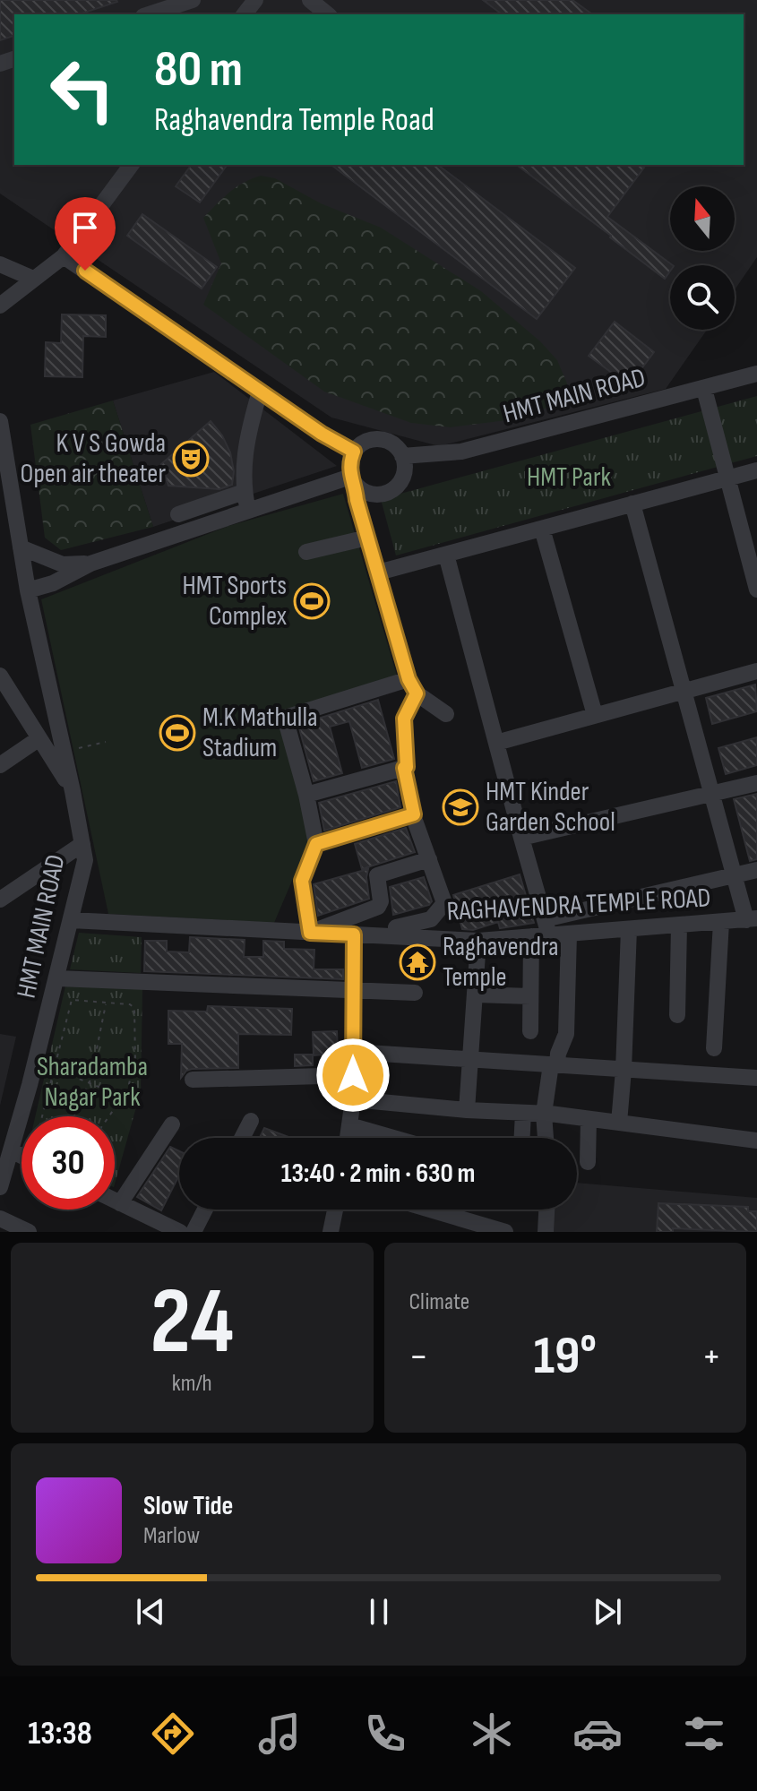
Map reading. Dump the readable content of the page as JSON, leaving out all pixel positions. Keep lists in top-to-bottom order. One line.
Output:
{"streets":{"street":["HMT MAIN ROAD","RAGHAVENDRA TEMPLE ROAD"]},"crossings":[["HMT MAIN ROAD","RAGHAVENDRA TEMPLE ROAD"]],"parks":["HMT Park","Sharadamba Nagar Park"],"places":{"theatre":["K V S Gowda Open air theater"],"sports":["HMT Sports Complex","M.K Mathulla Stadium"],"school or university":["HMT Kinder Garden School"],"temple":["Raghavendra Temple"]},"north":"top","page":{"turn":["80 m","Raghavendra Temple Road"],"limit":"30","trip":"13:40 · 2 min · 630 m","tile":[["24","km/h"],"Climate"],"heat":["−","19°","+"],"song":["Slow Tide","Marlow"],"tabs":"13:38"}}
